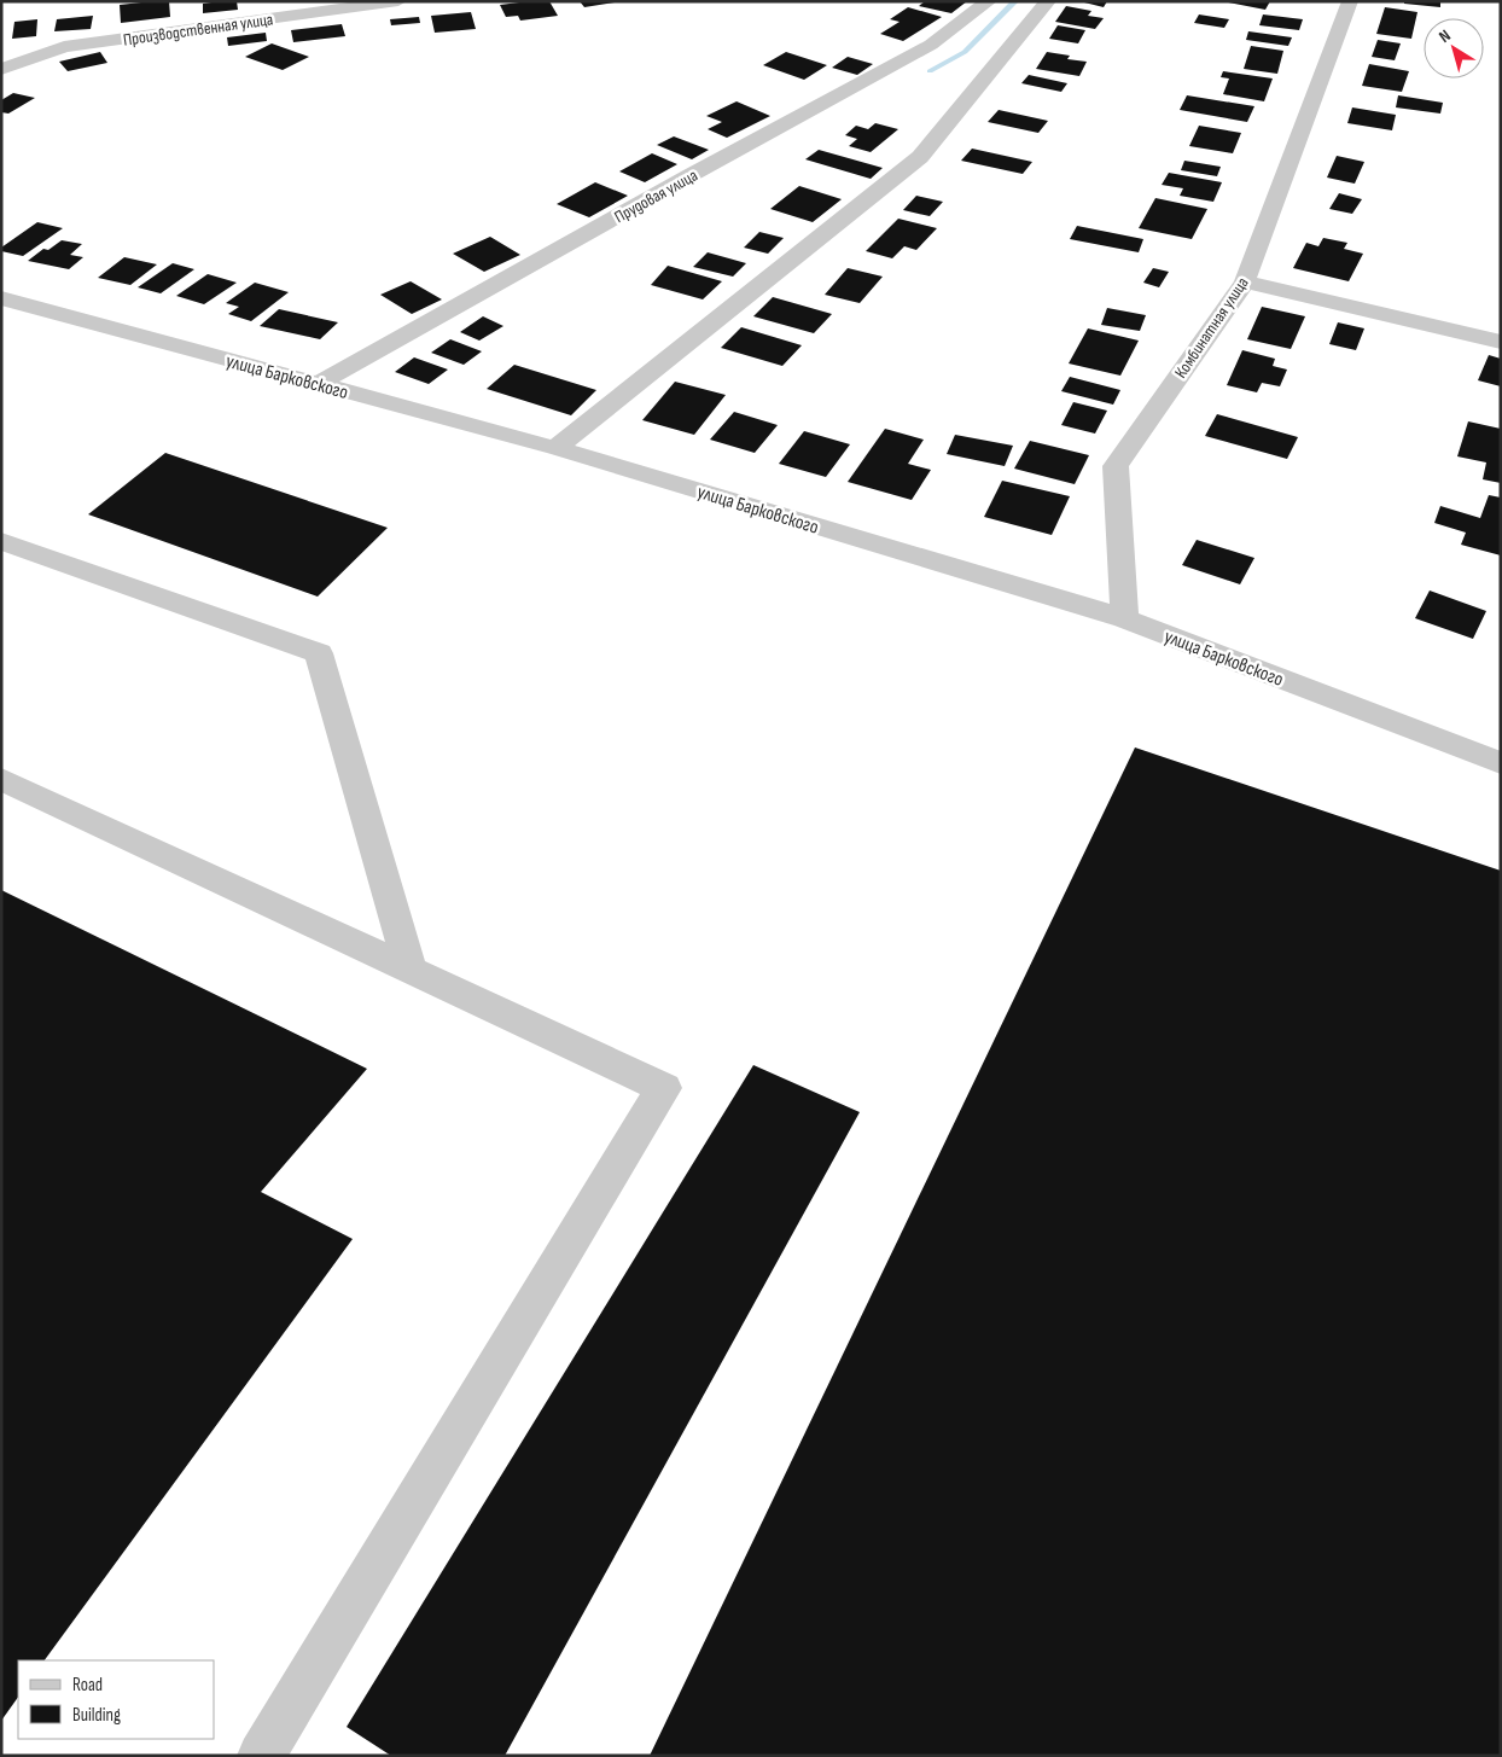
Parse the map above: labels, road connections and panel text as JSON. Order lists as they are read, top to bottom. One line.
{"streets":{"street":["Производственная улица","Прудовая улица","Комбинатная улица","улица Барковского"]},"crossings":[["Прудовая улица","улица Барковского"],["Комбинатная улица","улица Барковского"]],"legend":["Road","Building"],"north":"top left"}
